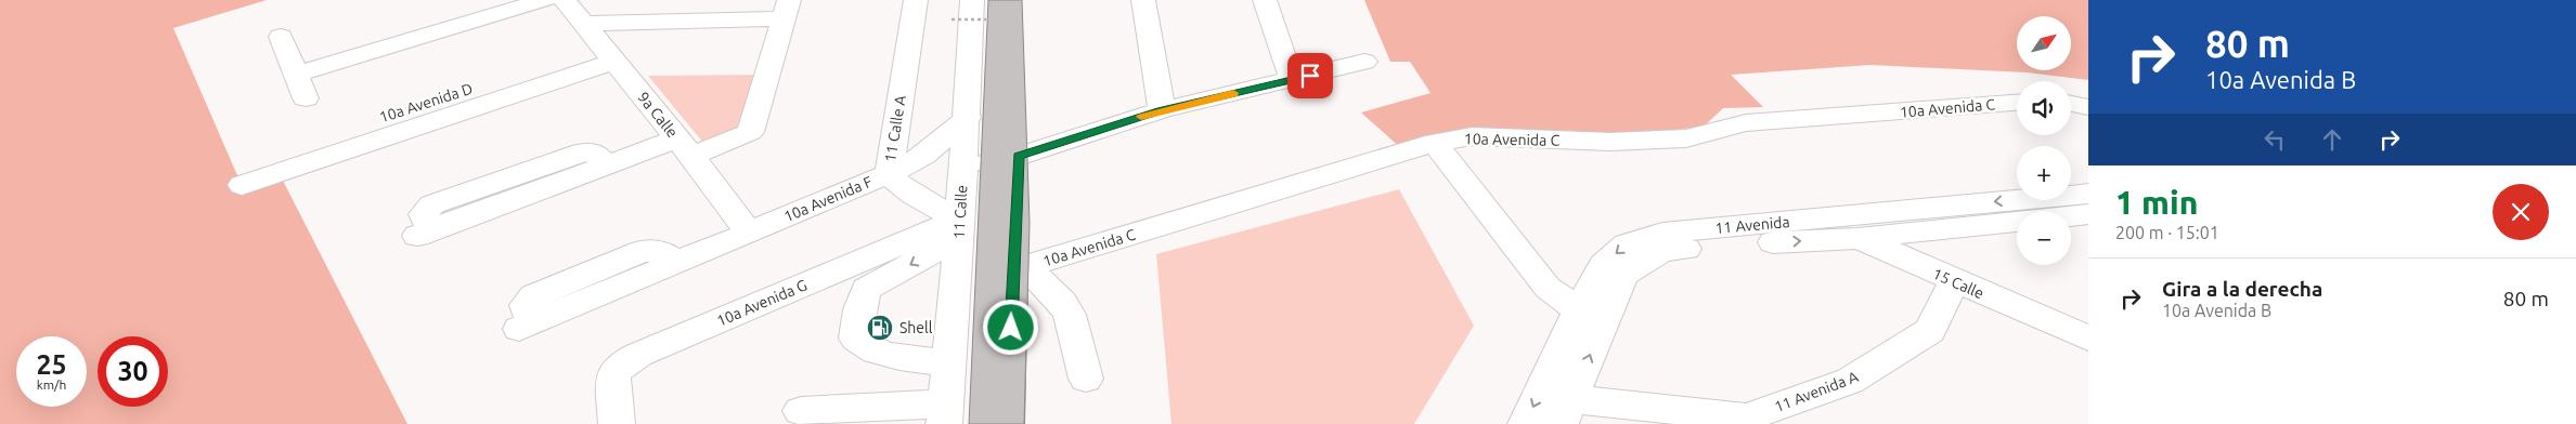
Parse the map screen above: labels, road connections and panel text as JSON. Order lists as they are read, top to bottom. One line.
{"streets":{"street":["10a Avenida D","10a Avenida C","9a Calle","11 Calle A","10a Avenida F","11 Calle","11 Avenida","15 Calle","10a Avenida G","11 Avenida A"]},"crossings":[["10a Avenida D","9a Calle"],["9a Calle","10a Avenida F"],["11 Calle A","10a Avenida F"],["11 Calle A","11 Calle"],["11 Calle A","10a Avenida G"],["10a Avenida F","11 Calle"],["11 Calle","10a Avenida G"],["11 Avenida","15 Calle"],["11 Avenida","11 Avenida A"],["15 Calle","11 Avenida A"]],"places":{"fuel station":["Shell"]},"north":"top right","page":{"turn":["80 m","10a Avenida B"],"map_buttons":["+","−"],"heading":["1 min","200 m · 15:01"],"list":[{"name":"Gira a la derecha","note":"10a Avenida B","value":"80 m"}],"speed":"25 km/h","limit":"30"}}
